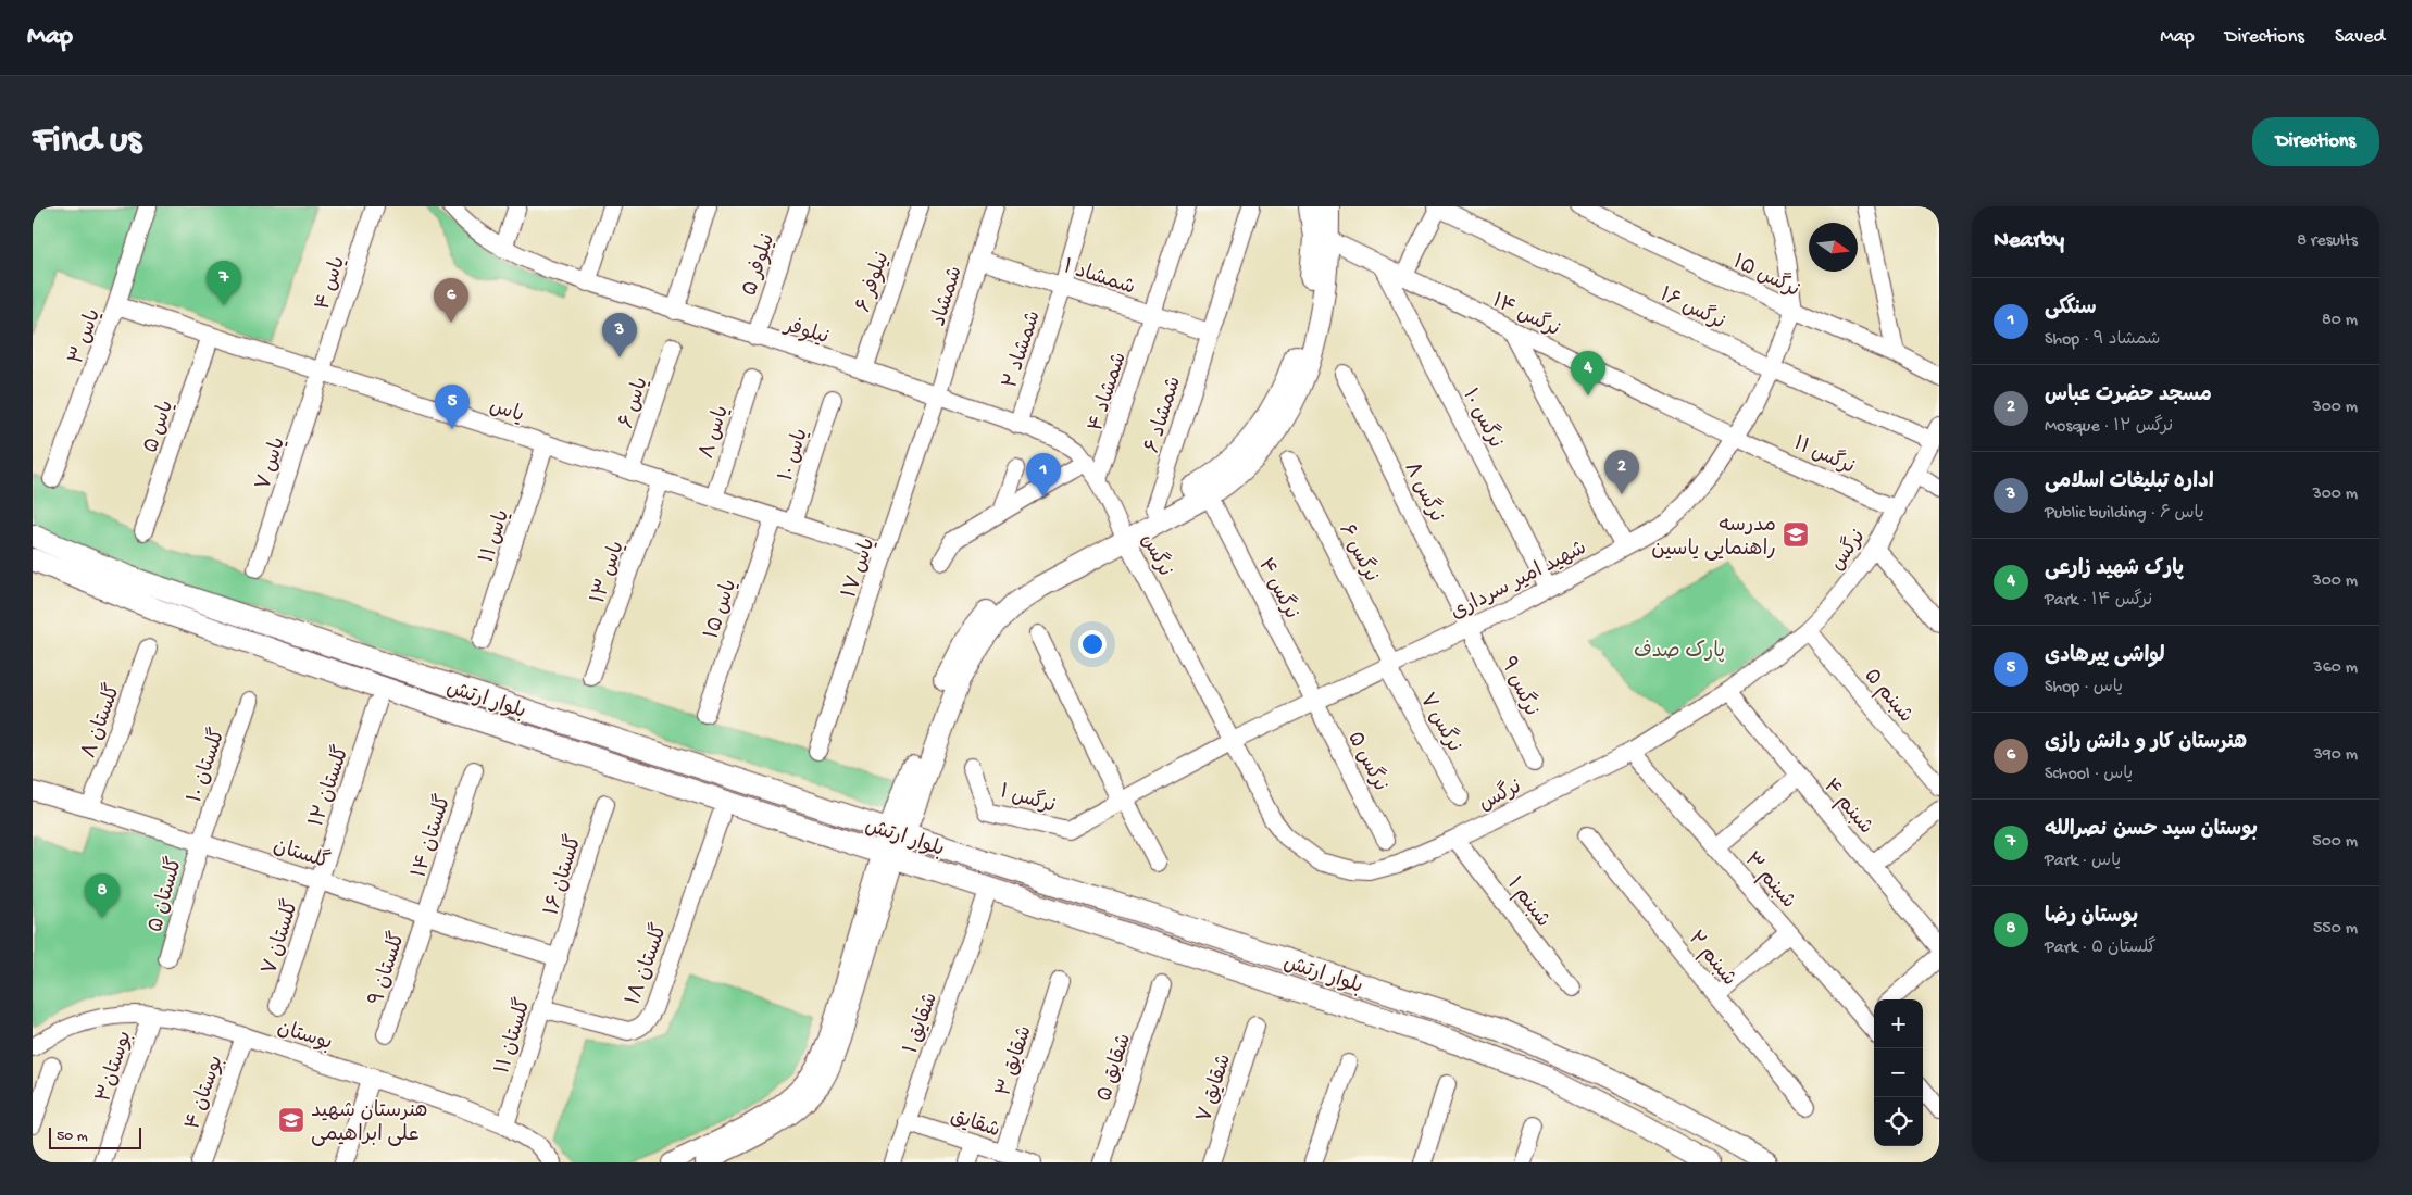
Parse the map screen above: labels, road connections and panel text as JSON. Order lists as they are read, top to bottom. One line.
{"streets":{"main road":["بلوار ارتش"],"street":["نیلوفر ۵","نرگس ۱۵","شمشاد ۱","نیلوفر ۶","یاس ۴","شمشاد","نرگس ۱۶","نرگس ۱۴","نیلوفر","یاس ۳","شمشاد ۲","شمشاد ۴","یاس ۶","یاس","شمشاد ۶","نرگس ۱۰","یاس ۵","یاس ۸","نرگس ۱۱","یاس ۱۰","یاس ۷","نرگس ۸","یاس ۱۱","نرگس","نرگس ۶","یاس ۱۷","یاس ۱۳","شهید امیر سرداری","نرگس ۴","یاس ۱۵","نرگس ۹","شبنم ۵","گلستان ۸","نرگس ۷","نرگس ۵","گلستان ۱۰","گلستان ۱۲","نرگس ۱","شبنم ۴","گلستان ۱۴","گلستان","گلستان ۱۶","شبنم ۳","گلستان ۵","شبنم ۱","گلستان ۷","شبنم ۲","گلستان ۱۸","گلستان ۹","شقایق ۱","بوستان","گلستان ۱۱","شقایق ۳","بوستان۳","شقایق ۵","شقایق ۷","بوستان ۴","شقایق"]},"crossings":[["نیلوفر ۵","نیلوفر"],["نرگس ۱۵","شهید امیر سرداری"],["شمشاد ۱","شمشاد"],["شمشاد ۱","شمشاد ۲"],["شمشاد ۱","شمشاد ۴"],["شمشاد ۱","شمشاد ۶"],["نیلوفر ۶","نیلوفر"],["یاس ۴","یاس"],["یاس ۴","یاس ۷"],["شمشاد","نیلوفر"],["شمشاد","یاس ۱۷"],["نرگس ۱۶","نرگس"],["نرگس ۱۶","شهید امیر سرداری"],["نرگس ۱۴","نرگس ۱۰"],["نرگس ۱۴","نرگس ۱۱"],["نرگس ۱۴","شهید امیر سرداری"],["نیلوفر","شمشاد ۲"],["نیلوفر","شمشاد ۴"],["نیلوفر","نرگس"],["نیلوفر","یاس ۱۷"],["یاس ۳","یاس"],["یاس ۶","یاس"],["یاس","یاس ۵"],["یاس","یاس ۸"],["یاس","یاس ۱۰"],["یاس","یاس ۷"],["یاس","یاس ۱۱"],["یاس","یاس ۱۷"],["یاس","یاس ۱۳"],["یاس","یاس ۱۵"],["نرگس ۱۰","شهید امیر سرداری"],["نرگس ۱۱","نرگس"],["نرگس ۱۱","شهید امیر سرداری"],["نرگس ۸","شهید امیر سرداری"],["نرگس ۸","نرگس ۹"],["نرگس","شهید امیر سرداری"],["نرگس","شبنم ۵"],["نرگس","شبنم ۴"],["نرگس","شبنم ۳"],["نرگس","شبنم ۱"],["نرگس ۶","شهید امیر سرداری"],["نرگس ۶","نرگس ۷"],["شهید امیر سرداری","نرگس ۴"],["شهید امیر سرداری","نرگس ۹"],["شهید امیر سرداری","نرگس ۷"],["شهید امیر سرداری","نرگس ۵"],["شهید امیر سرداری","نرگس ۱"],["نرگس ۴","نرگس ۵"],["بلوار ارتش","گلستان ۱۲"],["گلستان ۸","گلستان"],["گلستان ۱۰","گلستان"],["گلستان ۱۰","گلستان ۵"],["گلستان ۱۲","گلستان"],["گلستان ۱۲","گلستان ۷"],["گلستان ۱۴","گلستان"],["گلستان ۱۴","گلستان ۹"],["گلستان","گلستان ۱۶"],["گلستان","گلستان ۵"],["گلستان","گلستان ۷"],["گلستان","گلستان ۹"],["گلستان","گلستان ۱۱"],["گلستان ۱۶","گلستان ۱۱"],["گلستان ۱۸","گلستان ۱۱"],["شقایق ۱","شقایق"],["بوستان","گلستان ۱۱"],["بوستان","بوستان۳"],["بوستان","بوستان ۴"],["شقایق ۳","شقایق"]],"parks":["پارک صدف"],"places":{"school or university":["مدرسه راهنمایی یاسین","هنرستان شهید علی ابراهیمی"]},"scale_bar":"50 m","north":"right","page":{"header":"Map","nav":["Map","Directions","Saved"],"buttons":"Directions","title":"Find us","heading":["Nearby","8 results"],"pins":["7","6","3","4","5","2","1","8"],"list":[{"mark":"1","name":"سنگکی","note":"Shop · شمشاد ۹","value":"80 m"},{"mark":"2","name":"مسجد حضرت عباس","note":"Mosque · نرگس ۱۲","value":"300 m"},{"mark":"3","name":"اداره تبلیغات اسلامی","note":"Public building · یاس ۶","value":"300 m"},{"mark":"4","name":"پارک شهید زارعی","note":"Park · نرگس ۱۴","value":"300 m"},{"mark":"5","name":"لواشی پیرهادی","note":"Shop · یاس","value":"360 m"},{"mark":"6","name":"هنرستان کار و دانش رازی","note":"School · یاس","value":"390 m"},{"mark":"7","name":"بوستان سید حسن نصرالله","note":"Park · یاس","value":"500 m"},{"mark":"8","name":"بوستان رضا","note":"Park · گلستان ۵","value":"550 m"}],"map_buttons":["+","−"],"scale":"50 m"}}
